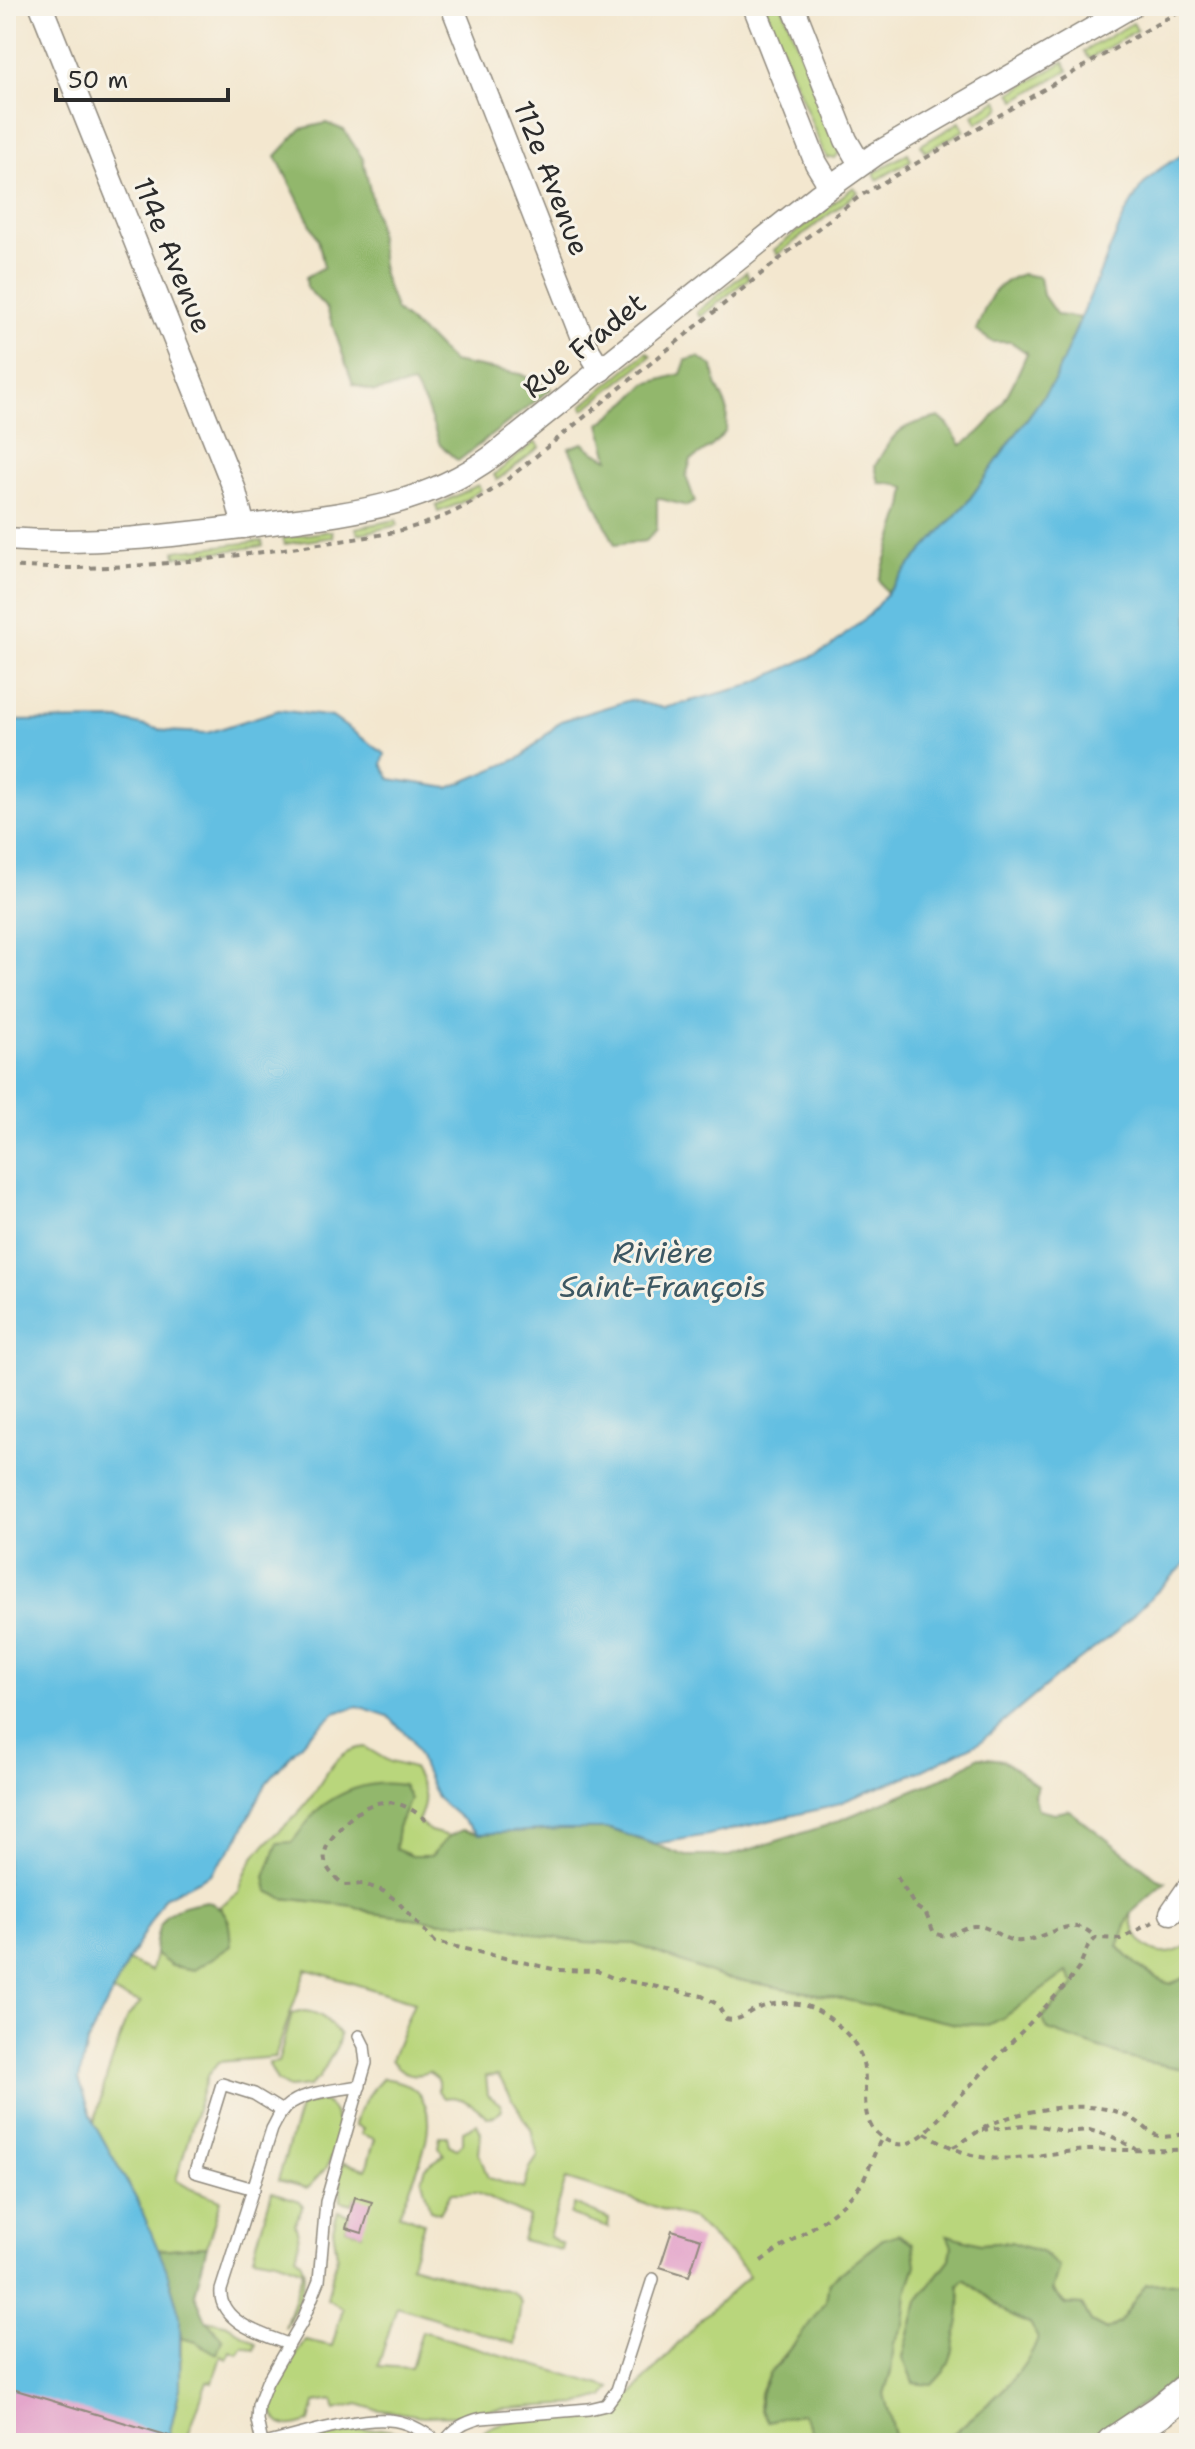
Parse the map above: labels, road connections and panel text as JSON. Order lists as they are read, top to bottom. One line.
{"streets":{"street":["112e Avenue","114e Avenue","Rue Fradet"]},"crossings":[["112e Avenue","Rue Fradet"],["114e Avenue","Rue Fradet"]],"water":["Rivière Saint-François"],"scale_bar":"50 m"}
